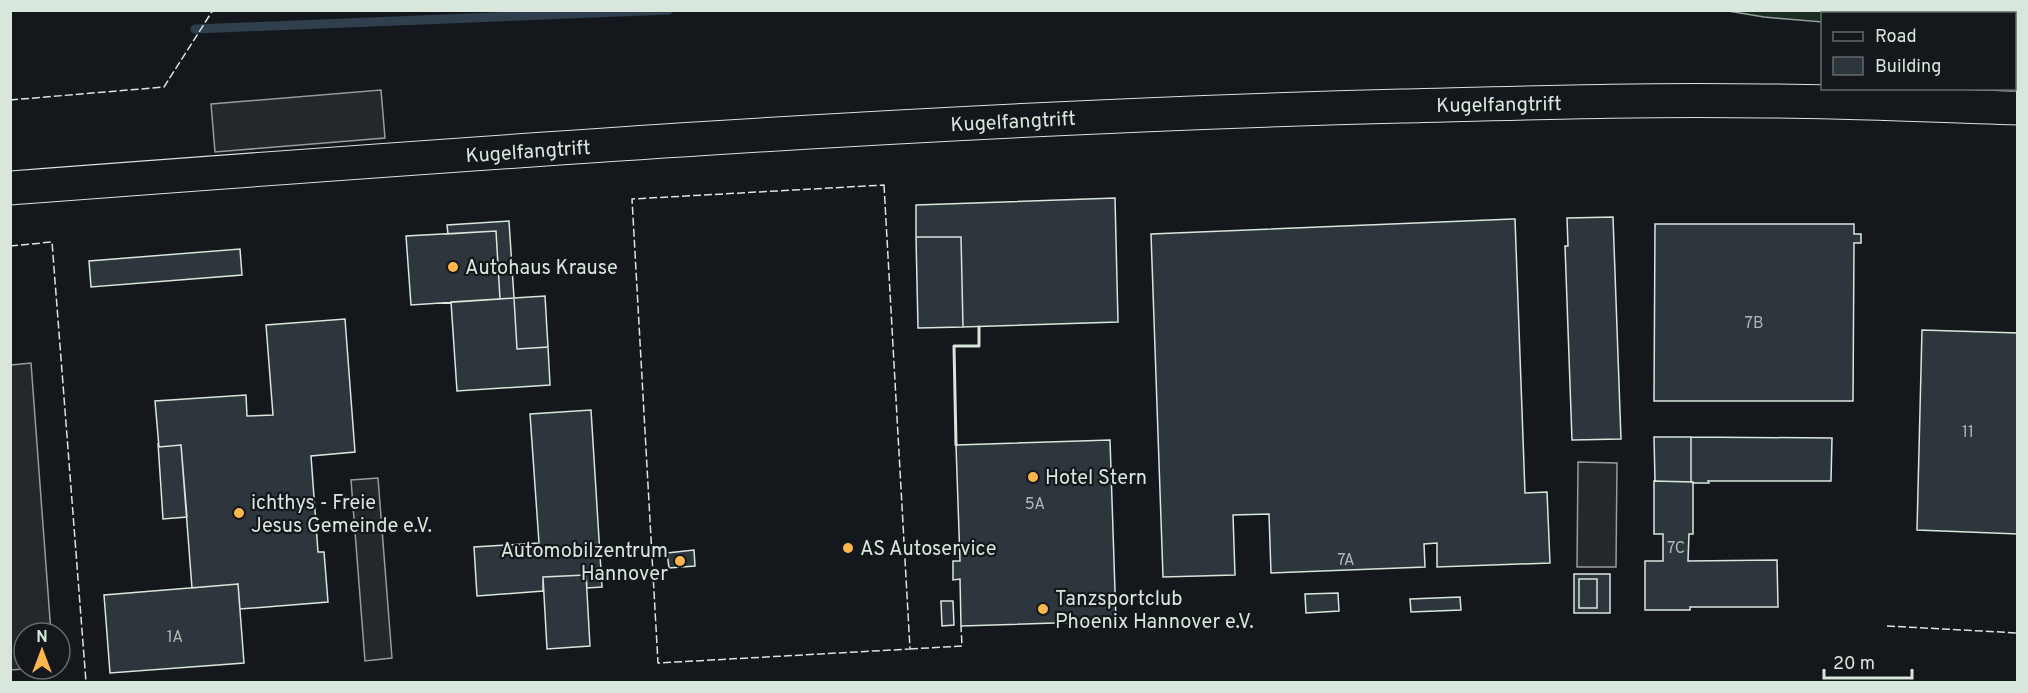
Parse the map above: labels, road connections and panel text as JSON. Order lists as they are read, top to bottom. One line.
{"streets":{"street":["Kugelfangtrift"]},"places":["Autohaus Krause","Hotel Stern","ichthys - Freie Jesus Gemeinde e.V.","AS Autoservice","Automobilzentrum Hannover","Tanzsportclub Phoenix Hannover e.V."],"house_numbers":["7B","11","5A","7C","7A","1A"],"legend":["Road","Building"],"scale_bar":"20 m","north":"top"}
